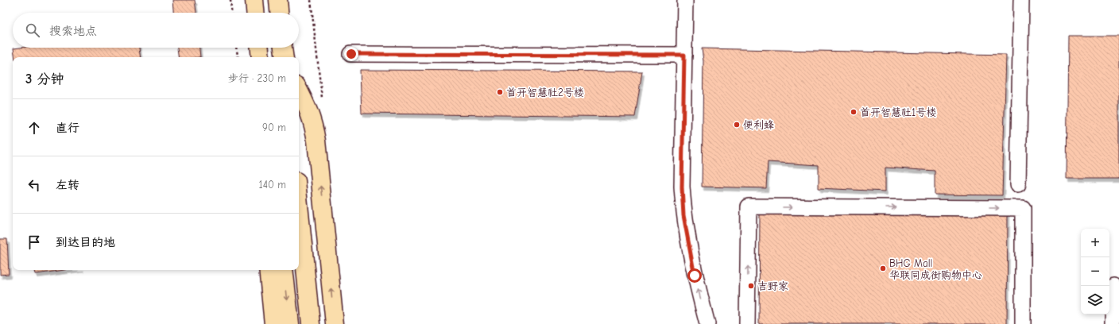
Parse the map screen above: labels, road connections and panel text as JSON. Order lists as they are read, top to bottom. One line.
{"places":["首开智慧社2号楼","首开智慧社1号楼","便利蜂","BHG Mall 华联同成街购物中心","吉野家"],"page":{"search":"搜索地点","heading":["3 分钟","步行 · 230 m"],"list":[["直行","90 m"],["左转","140 m"],"到达目的地"],"map_buttons":["+","−"]}}
